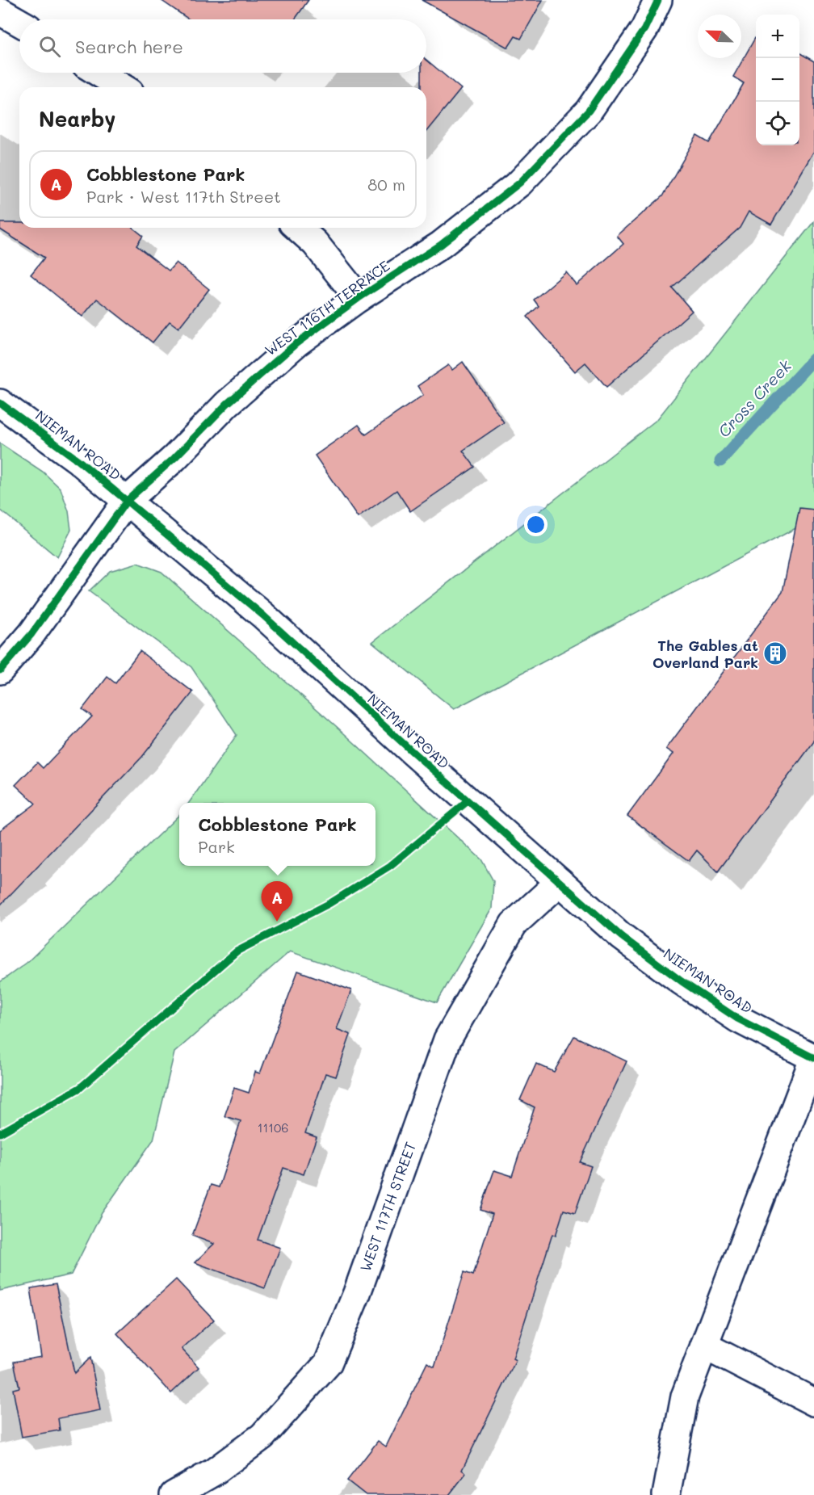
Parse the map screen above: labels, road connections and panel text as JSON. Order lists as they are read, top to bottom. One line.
{"streets":{"street":["WEST 116TH TERRACE","NIEMAN ROAD","WEST 117TH STREET"]},"crossings":[["WEST 116TH TERRACE","NIEMAN ROAD"],["NIEMAN ROAD","WEST 117TH STREET"]],"water":["Cross Creek"],"places":{"building":["The Gables at Overland Park"]},"house_numbers":["11106"],"north":"top left","page":{"map_buttons":["+","−"],"search":"Search here","heading":"Nearby","list":[{"mark":"A","name":"Cobblestone Park","note":"Park · West 117th Street","value":"80 m"}],"popup":["Cobblestone Park","Park"],"pins":"A"}}
